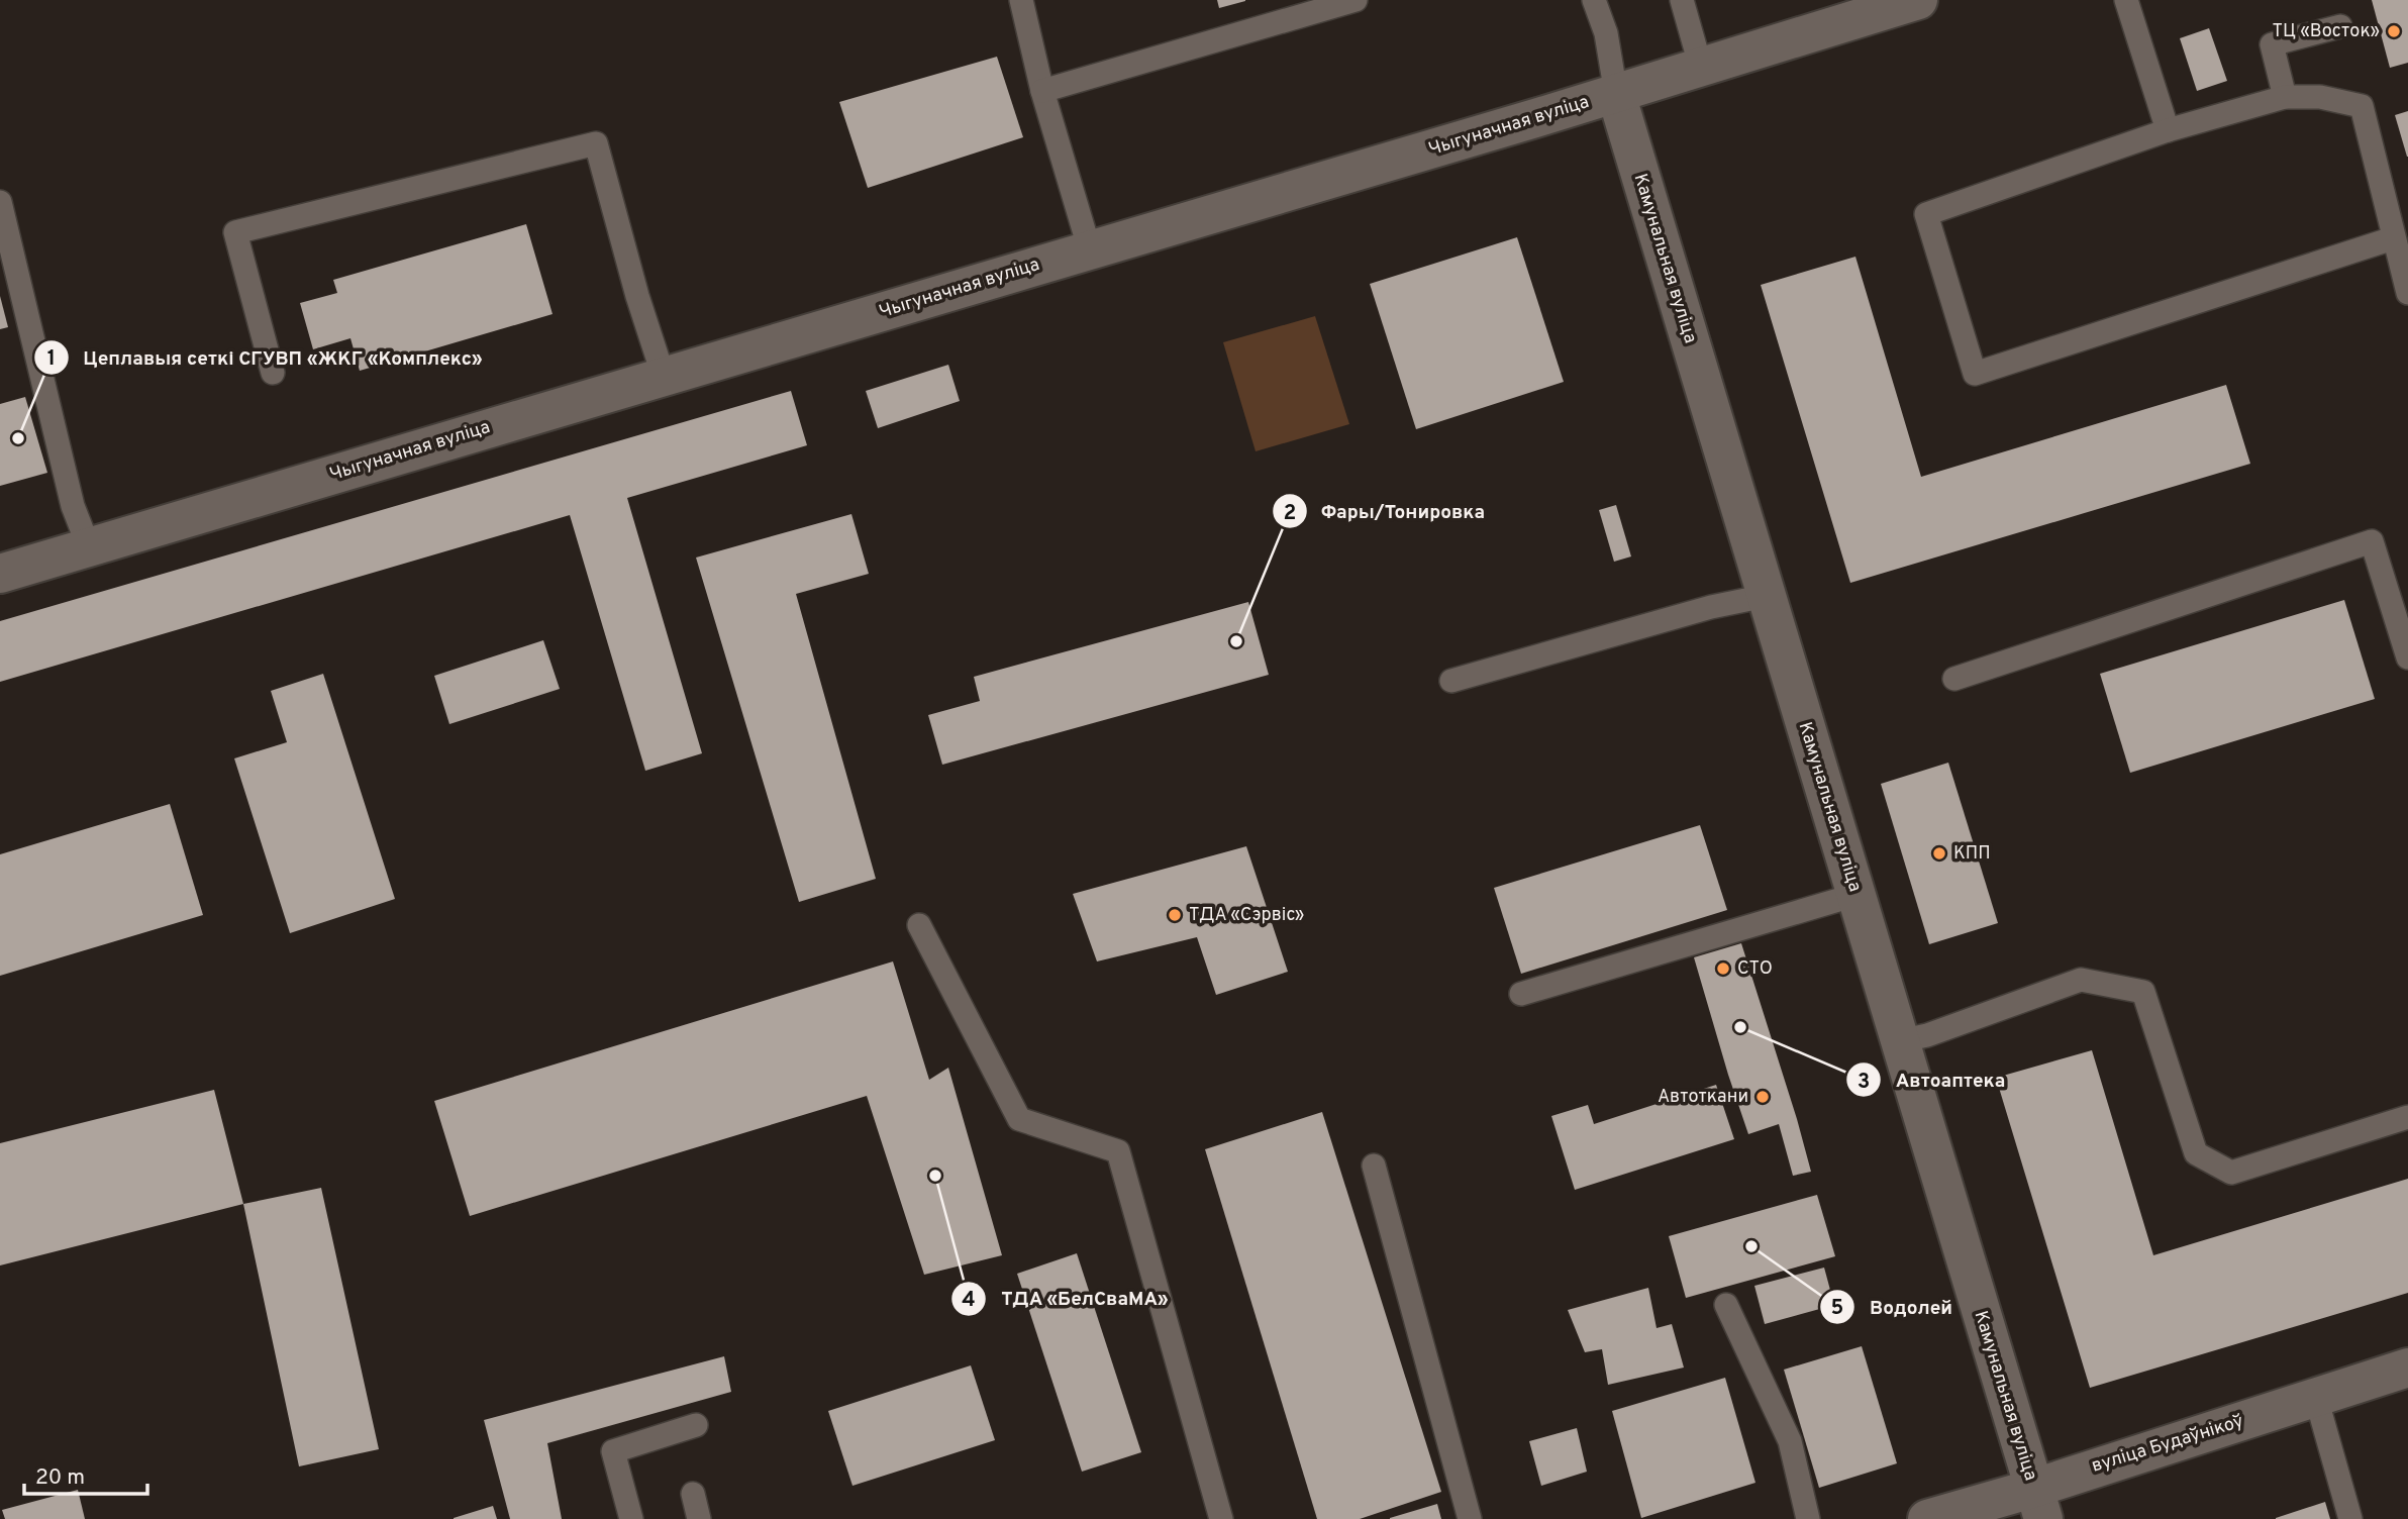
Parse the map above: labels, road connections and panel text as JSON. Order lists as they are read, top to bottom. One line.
{"streets":{"street":["Чыгуначная вуліца","Камунальная вуліца","вуліца Будаўнікоў"]},"crossings":[["Чыгуначная вуліца","Камунальная вуліца"],["Камунальная вуліца","вуліца Будаўнікоў"]],"places":["ТЦ «Восток»","Цеплавыя сеткі СГУВП «ЖКГ «Комплекс»","Фары/Тонировка","КПП","ТДА «Сэрвіс»","СТО","Автоаптека","Автоткани","ТДА «БелСваМА»","Водолей"],"scale_bar":"20 m"}
